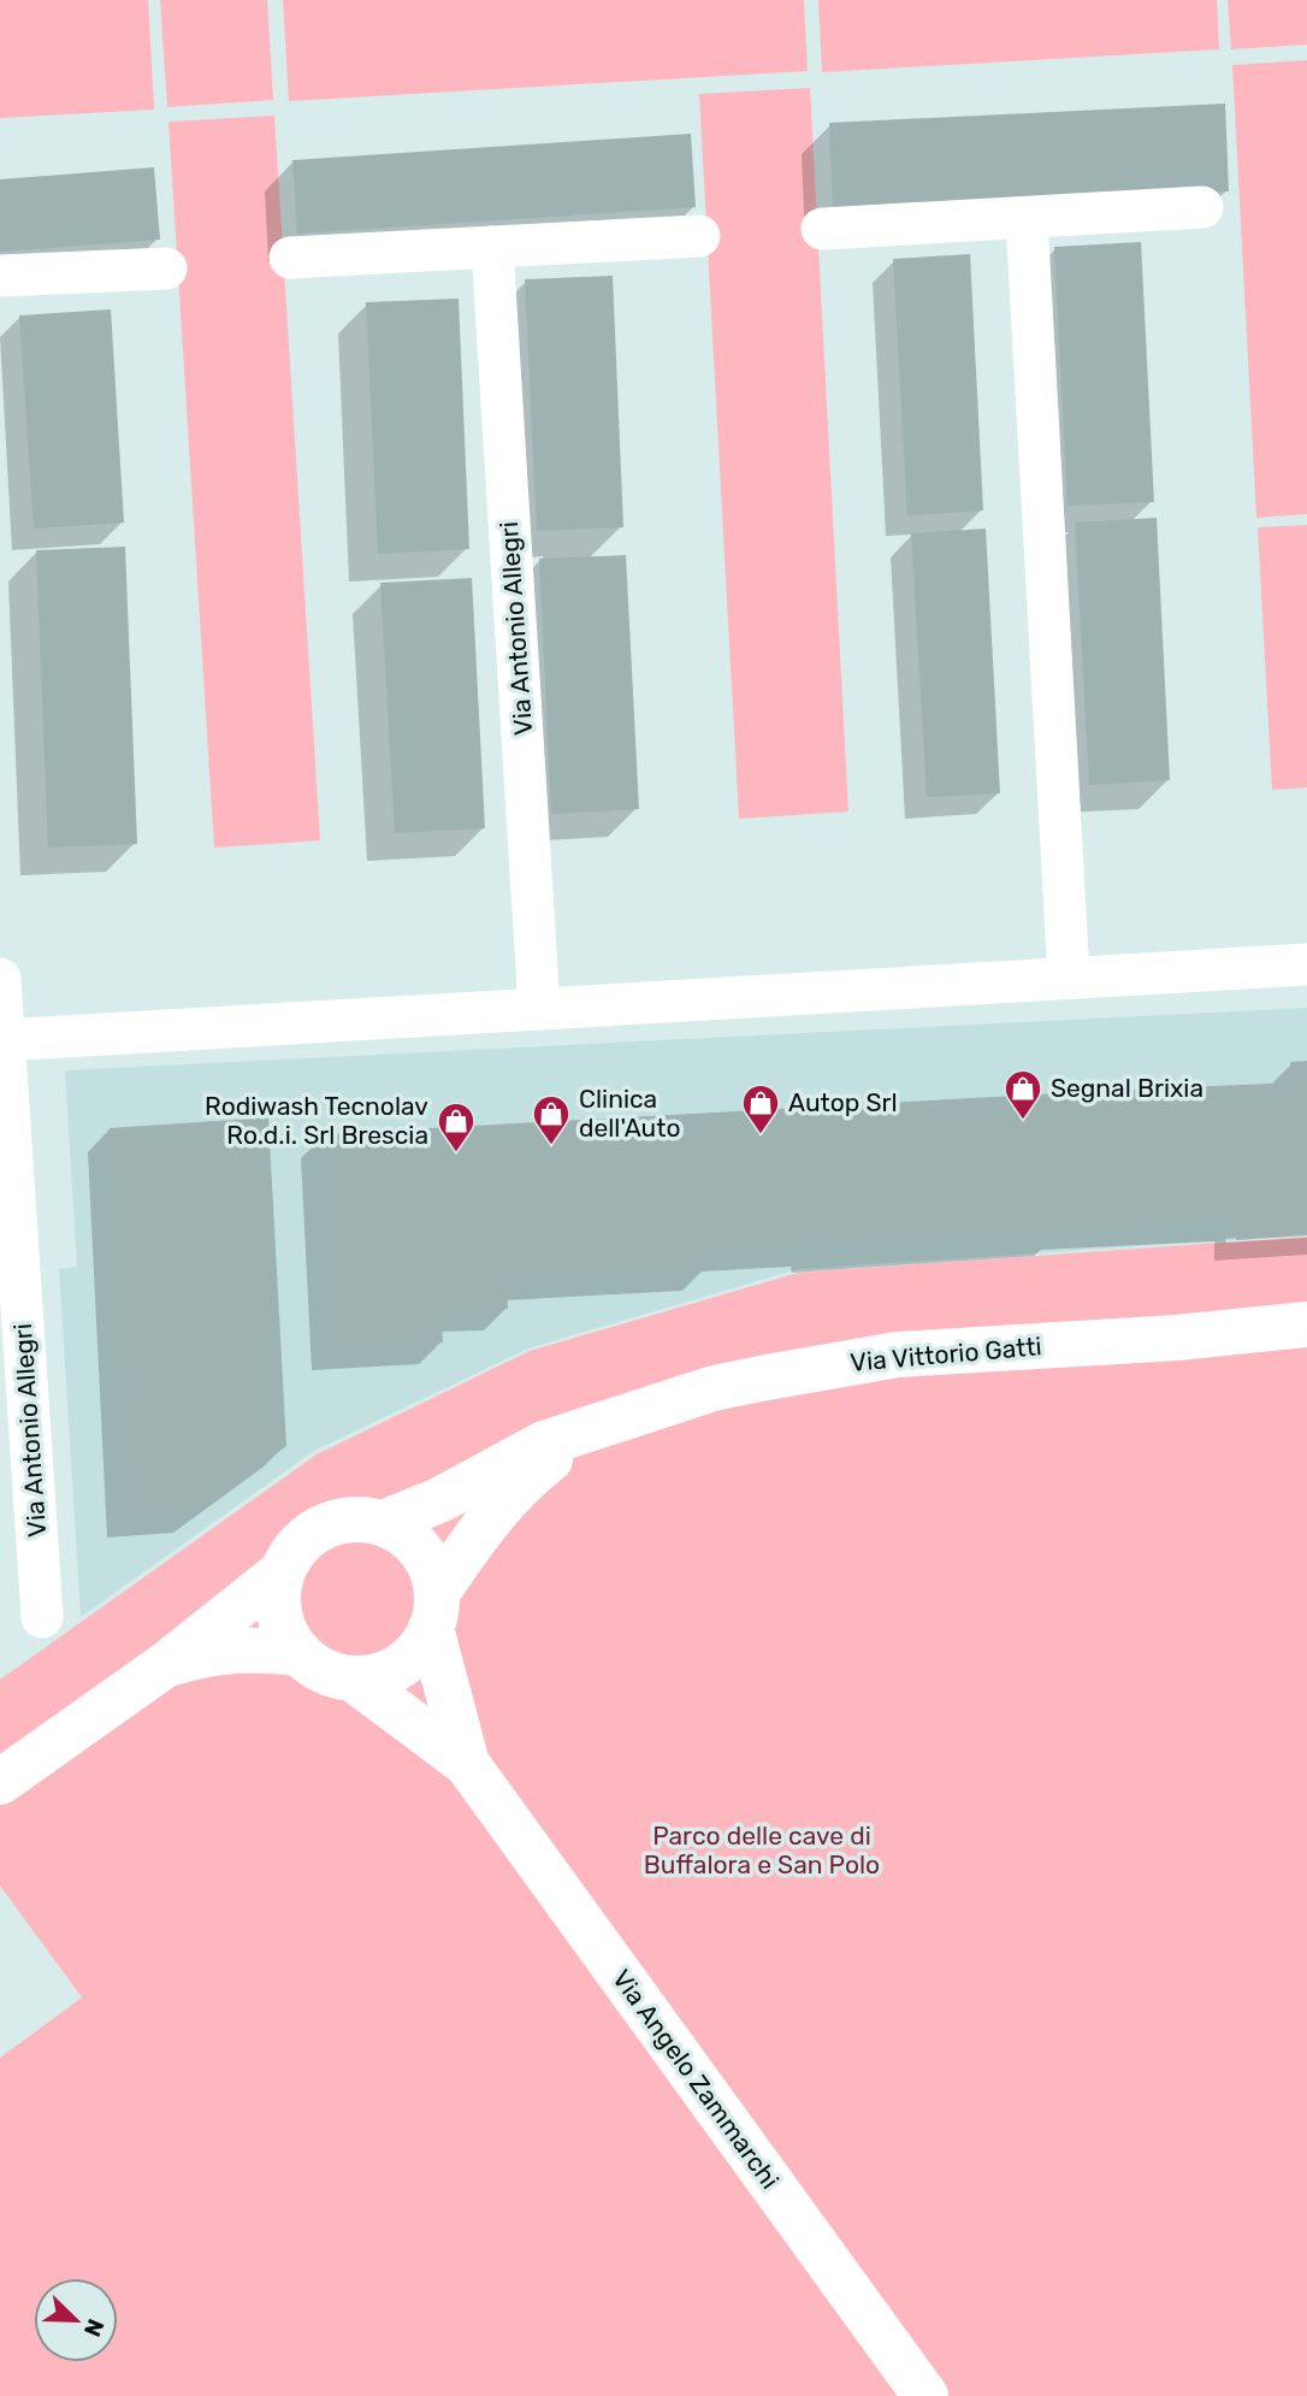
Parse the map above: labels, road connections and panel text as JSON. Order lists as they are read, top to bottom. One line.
{"streets":{"street":["Via Antonio Allegri","Via Vittorio Gatti","Via Angelo Zammarchi"]},"crossings":[["Via Vittorio Gatti","Via Angelo Zammarchi"]],"parks":["Parco delle cave di Buffalora e San Polo"],"places":{"shop":["Segnal Brixia","Autop Srl","Clinica dell'Auto","Rodiwash Tecnolav Ro.d.i. Srl Brescia"]},"north":"bottom right"}
